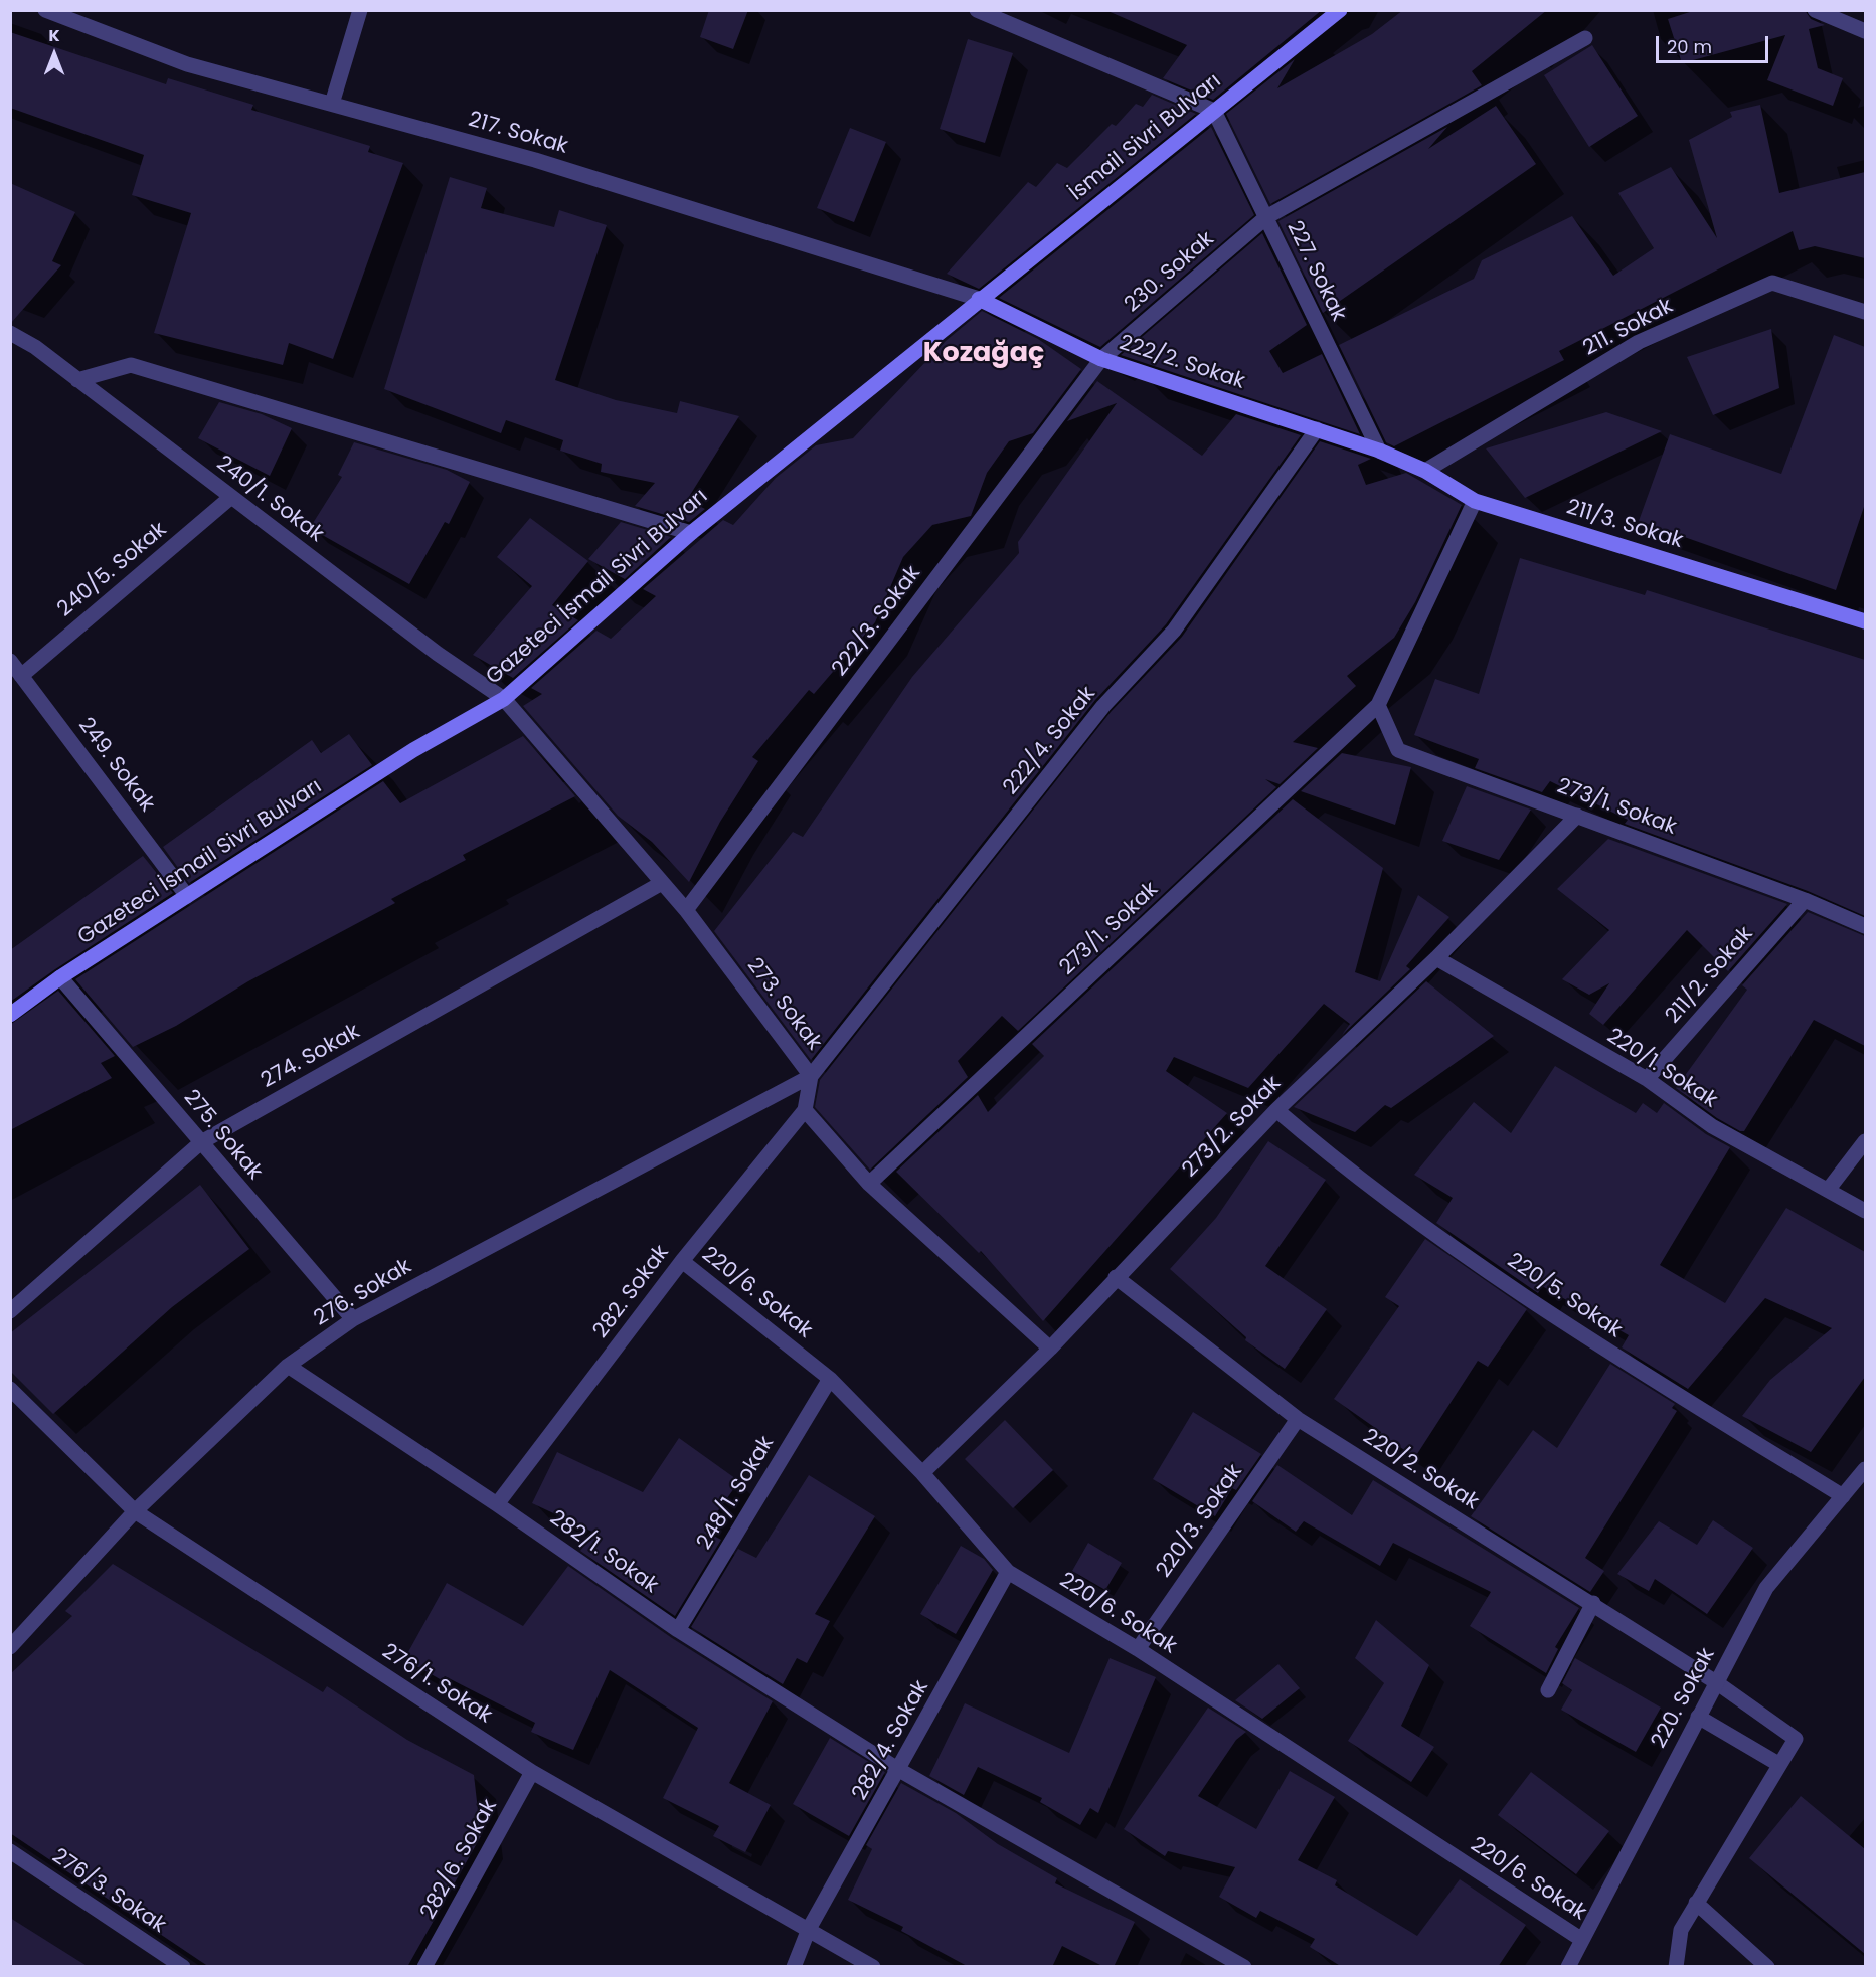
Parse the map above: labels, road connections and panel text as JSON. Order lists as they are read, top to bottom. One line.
{"streets":{"main road":["İsmail Sivri Bulvarı","222/2. Sokak","211/3. Sokak","Gazeteci İsmail Sivri Bulvarı"],"street":["217. Sokak","227. Sokak","230. Sokak","211. Sokak","240/1. Sokak","240/5. Sokak","222/3. Sokak","222/4. Sokak","249. Sokak","273/1. Sokak","211/2. Sokak","273. Sokak","274. Sokak","220/1. Sokak","273/2. Sokak","275. Sokak","282. Sokak","276. Sokak","220/6. Sokak","220/5. Sokak","220/2. Sokak","248/1. Sokak","220/3. Sokak","282/1. Sokak","276/1. Sokak","220. Sokak","282/4. Sokak","282/6. Sokak","276/3. Sokak"]},"crossings":[["217. Sokak","İsmail Sivri Bulvarı"],["217. Sokak","222/2. Sokak"],["217. Sokak","Gazeteci İsmail Sivri Bulvarı"],["İsmail Sivri Bulvarı","227. Sokak"],["İsmail Sivri Bulvarı","222/2. Sokak"],["İsmail Sivri Bulvarı","Gazeteci İsmail Sivri Bulvarı"],["227. Sokak","230. Sokak"],["227. Sokak","222/2. Sokak"],["227. Sokak","211/3. Sokak"],["230. Sokak","222/2. Sokak"],["230. Sokak","222/3. Sokak"],["211. Sokak","211/3. Sokak"],["222/2. Sokak","211/3. Sokak"],["222/2. Sokak","Gazeteci İsmail Sivri Bulvarı"],["222/2. Sokak","222/3. Sokak"],["222/2. Sokak","222/4. Sokak"],["240/1. Sokak","240/5. Sokak"],["240/1. Sokak","Gazeteci İsmail Sivri Bulvarı"],["240/1. Sokak","273. Sokak"],["211/3. Sokak","273/1. Sokak"],["240/5. Sokak","249. Sokak"],["Gazeteci İsmail Sivri Bulvarı","249. Sokak"],["Gazeteci İsmail Sivri Bulvarı","273. Sokak"],["Gazeteci İsmail Sivri Bulvarı","275. Sokak"],["222/3. Sokak","273. Sokak"],["222/4. Sokak","273. Sokak"],["222/4. Sokak","276. Sokak"],["273/1. Sokak","211/2. Sokak"],["273/1. Sokak","273/2. Sokak"],["211/2. Sokak","220/1. Sokak"],["273. Sokak","274. Sokak"],["273. Sokak","282. Sokak"],["273. Sokak","276. Sokak"],["274. Sokak","275. Sokak"],["220/1. Sokak","273/2. Sokak"],["273/2. Sokak","220/6. Sokak"],["273/2. Sokak","220/5. Sokak"],["273/2. Sokak","220/2. Sokak"],["275. Sokak","276. Sokak"],["282. Sokak","220/6. Sokak"],["282. Sokak","282/1. Sokak"],["276. Sokak","282/1. Sokak"],["276. Sokak","276/1. Sokak"],["220/6. Sokak","248/1. Sokak"],["220/6. Sokak","220/3. Sokak"],["220/6. Sokak","220. Sokak"],["220/6. Sokak","282/4. Sokak"],["220/5. Sokak","220. Sokak"],["220/2. Sokak","220/3. Sokak"],["220/2. Sokak","220. Sokak"],["248/1. Sokak","282/1. Sokak"],["282/1. Sokak","282/4. Sokak"],["276/1. Sokak","282/4. Sokak"],["276/1. Sokak","282/6. Sokak"]],"districts":["Kozağaç"],"scale_bar":"20 m","north":"top"}
